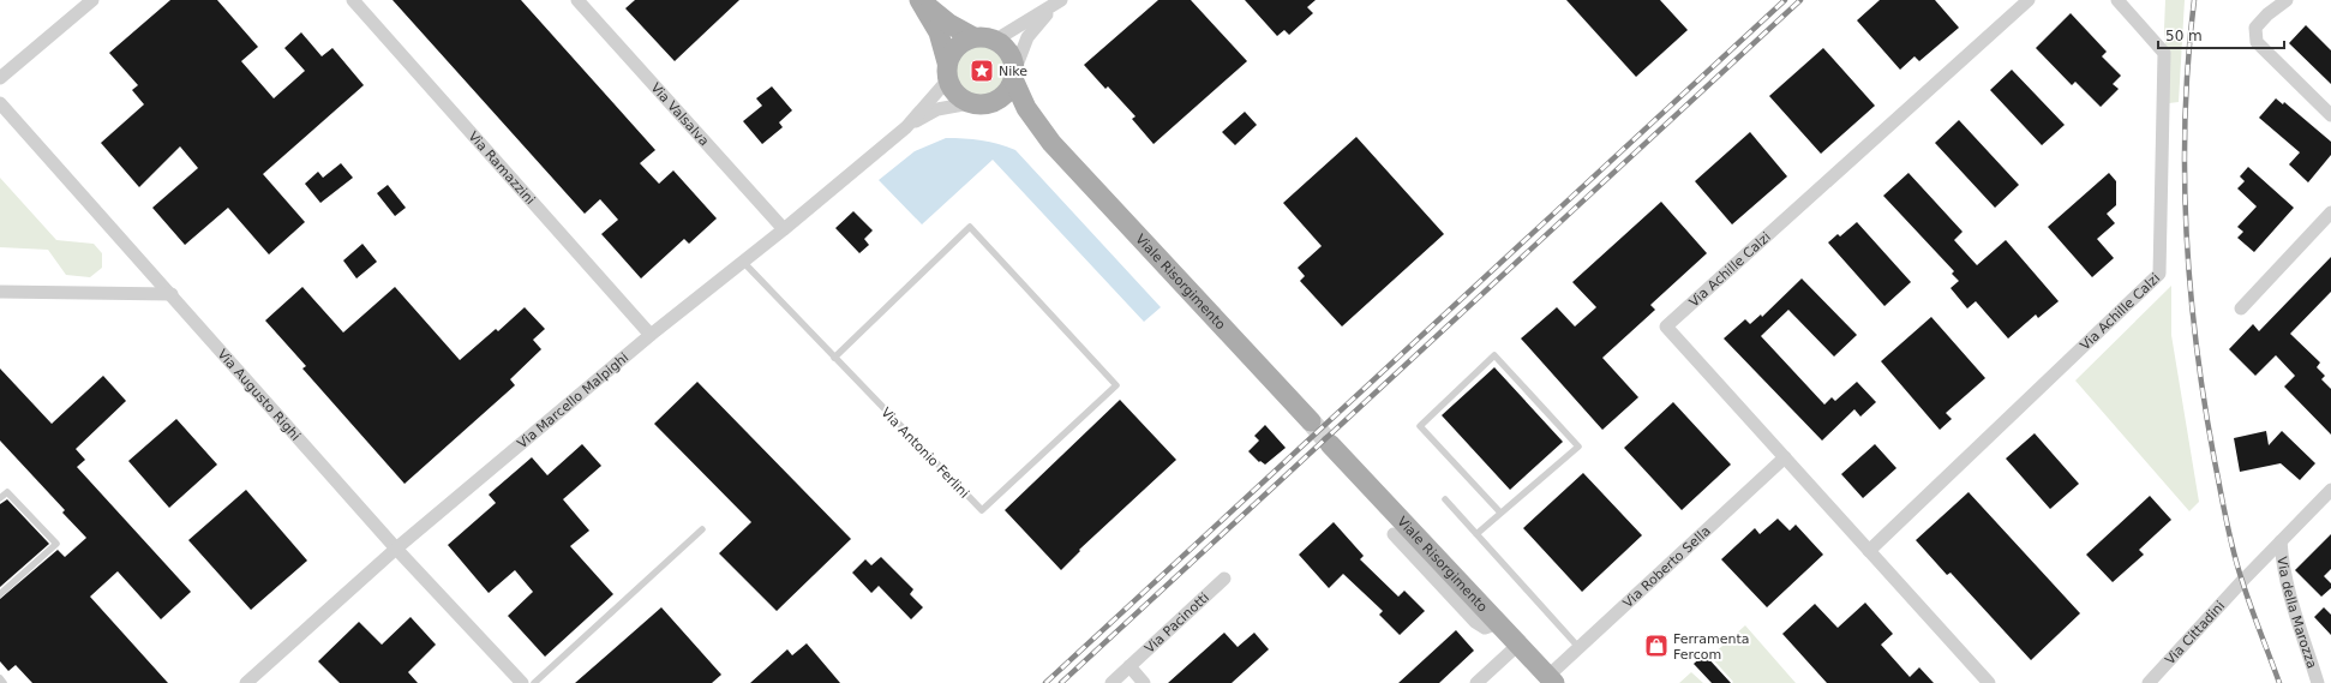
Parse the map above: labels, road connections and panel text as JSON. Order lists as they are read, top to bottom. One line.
{"streets":{"main road":["Viale Risorgimento"],"street":["Via Valsalva","Via Ramazzini","Via Achille Calzi","Via Augusto Righi","Via Marcello Malpighi","Via Roberto Sella","Via della Marozza","Via Pacinotti","Via Cittadini"],"lane":["Via Antonio Ferlini"]},"crossings":[["Via Valsalva","Via Marcello Malpighi"],["Via Ramazzini","Via Marcello Malpighi"],["Via Achille Calzi","Via Roberto Sella"],["Viale Risorgimento","Via Marcello Malpighi"],["Viale Risorgimento","Via Roberto Sella"],["Via Augusto Righi","Via Marcello Malpighi"],["Via Marcello Malpighi","Via Antonio Ferlini"],["Via della Marozza","Via Cittadini"]],"places":{"place":["Nike"],"shop":["Ferramenta Fercom"]},"scale_bar":"50 m"}
